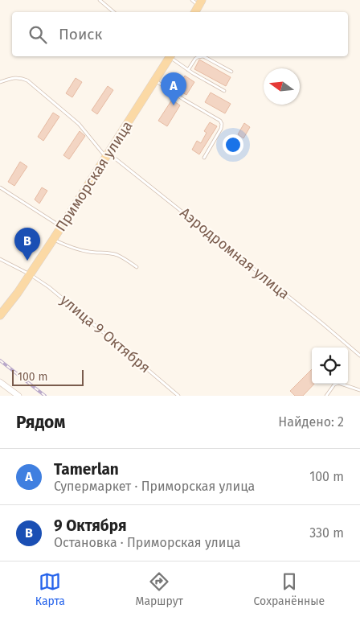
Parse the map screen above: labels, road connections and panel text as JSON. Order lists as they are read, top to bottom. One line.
{"streets":{"main road":["Приморская улица"],"lane":["Аэродромная улица","улица 9 Октября"]},"crossings":[["Приморская улица","Аэродромная улица"],["Приморская улица","улица 9 Октября"]],"scale_bar":"100 m","north":"left","page":{"search":"Поиск","pins":["A","B"],"scale":"100 m","heading":["Рядом","Найдено: 2"],"list":[{"mark":"A","name":"Tamerlan","note":"Супермаркет · Приморская улица","value":"100 m"},{"mark":"B","name":"9 Октября","note":"Остановка · Приморская улица","value":"330 m"}],"nav":["Карта","Маршрут","Сохранённые"]}}
